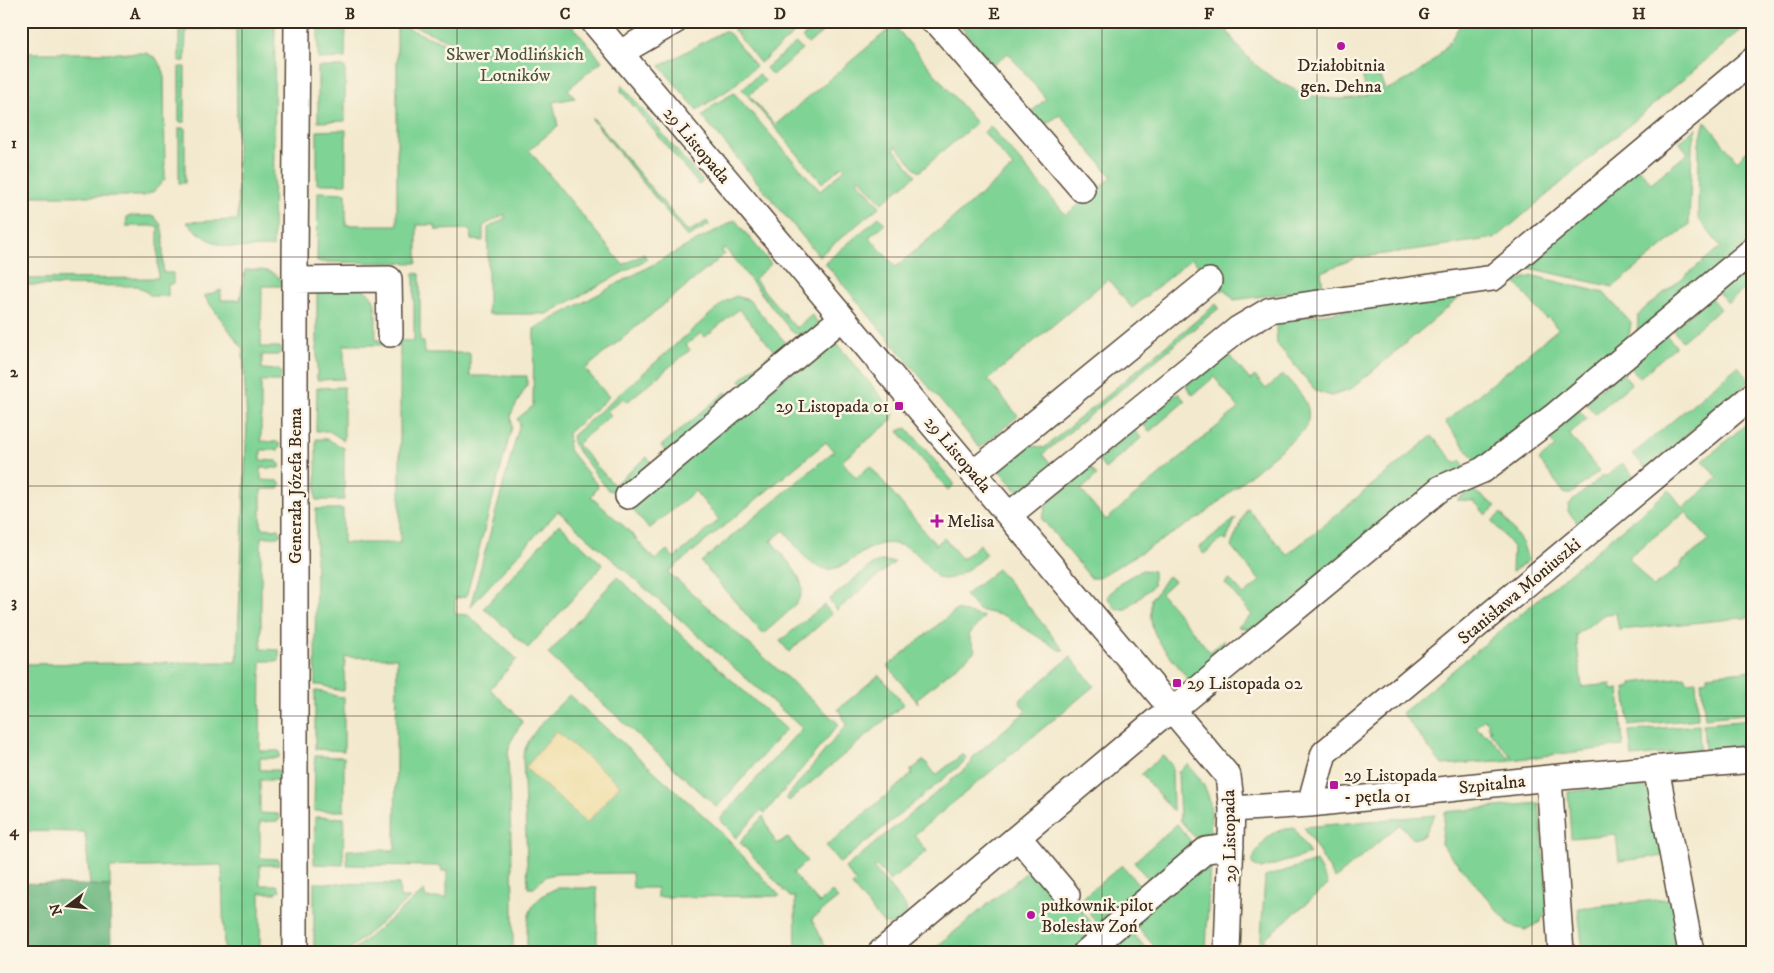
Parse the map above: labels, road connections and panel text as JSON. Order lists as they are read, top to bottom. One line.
{"streets":{"street":["29 Listopada","Generała Józefa Bema","Stanisława Moniuszki","Szpitalna"]},"crossings":[["29 Listopada","Szpitalna"],["Stanisława Moniuszki","Szpitalna"]],"parks":["Skwer Modlińskich Lotników"],"places":{"other":["Działobitnia gen. Dehna","pułkownik pilot Bolesław Zoń"],"transit":["29 Listopada 01","29 Listopada 02","29 Listopada - pętla 01"],"health":["Melisa"]},"north":"left","grid":{"columns":["A","B","C","D","E","F","G","H"],"rows":["1","2","3","4"]}}
